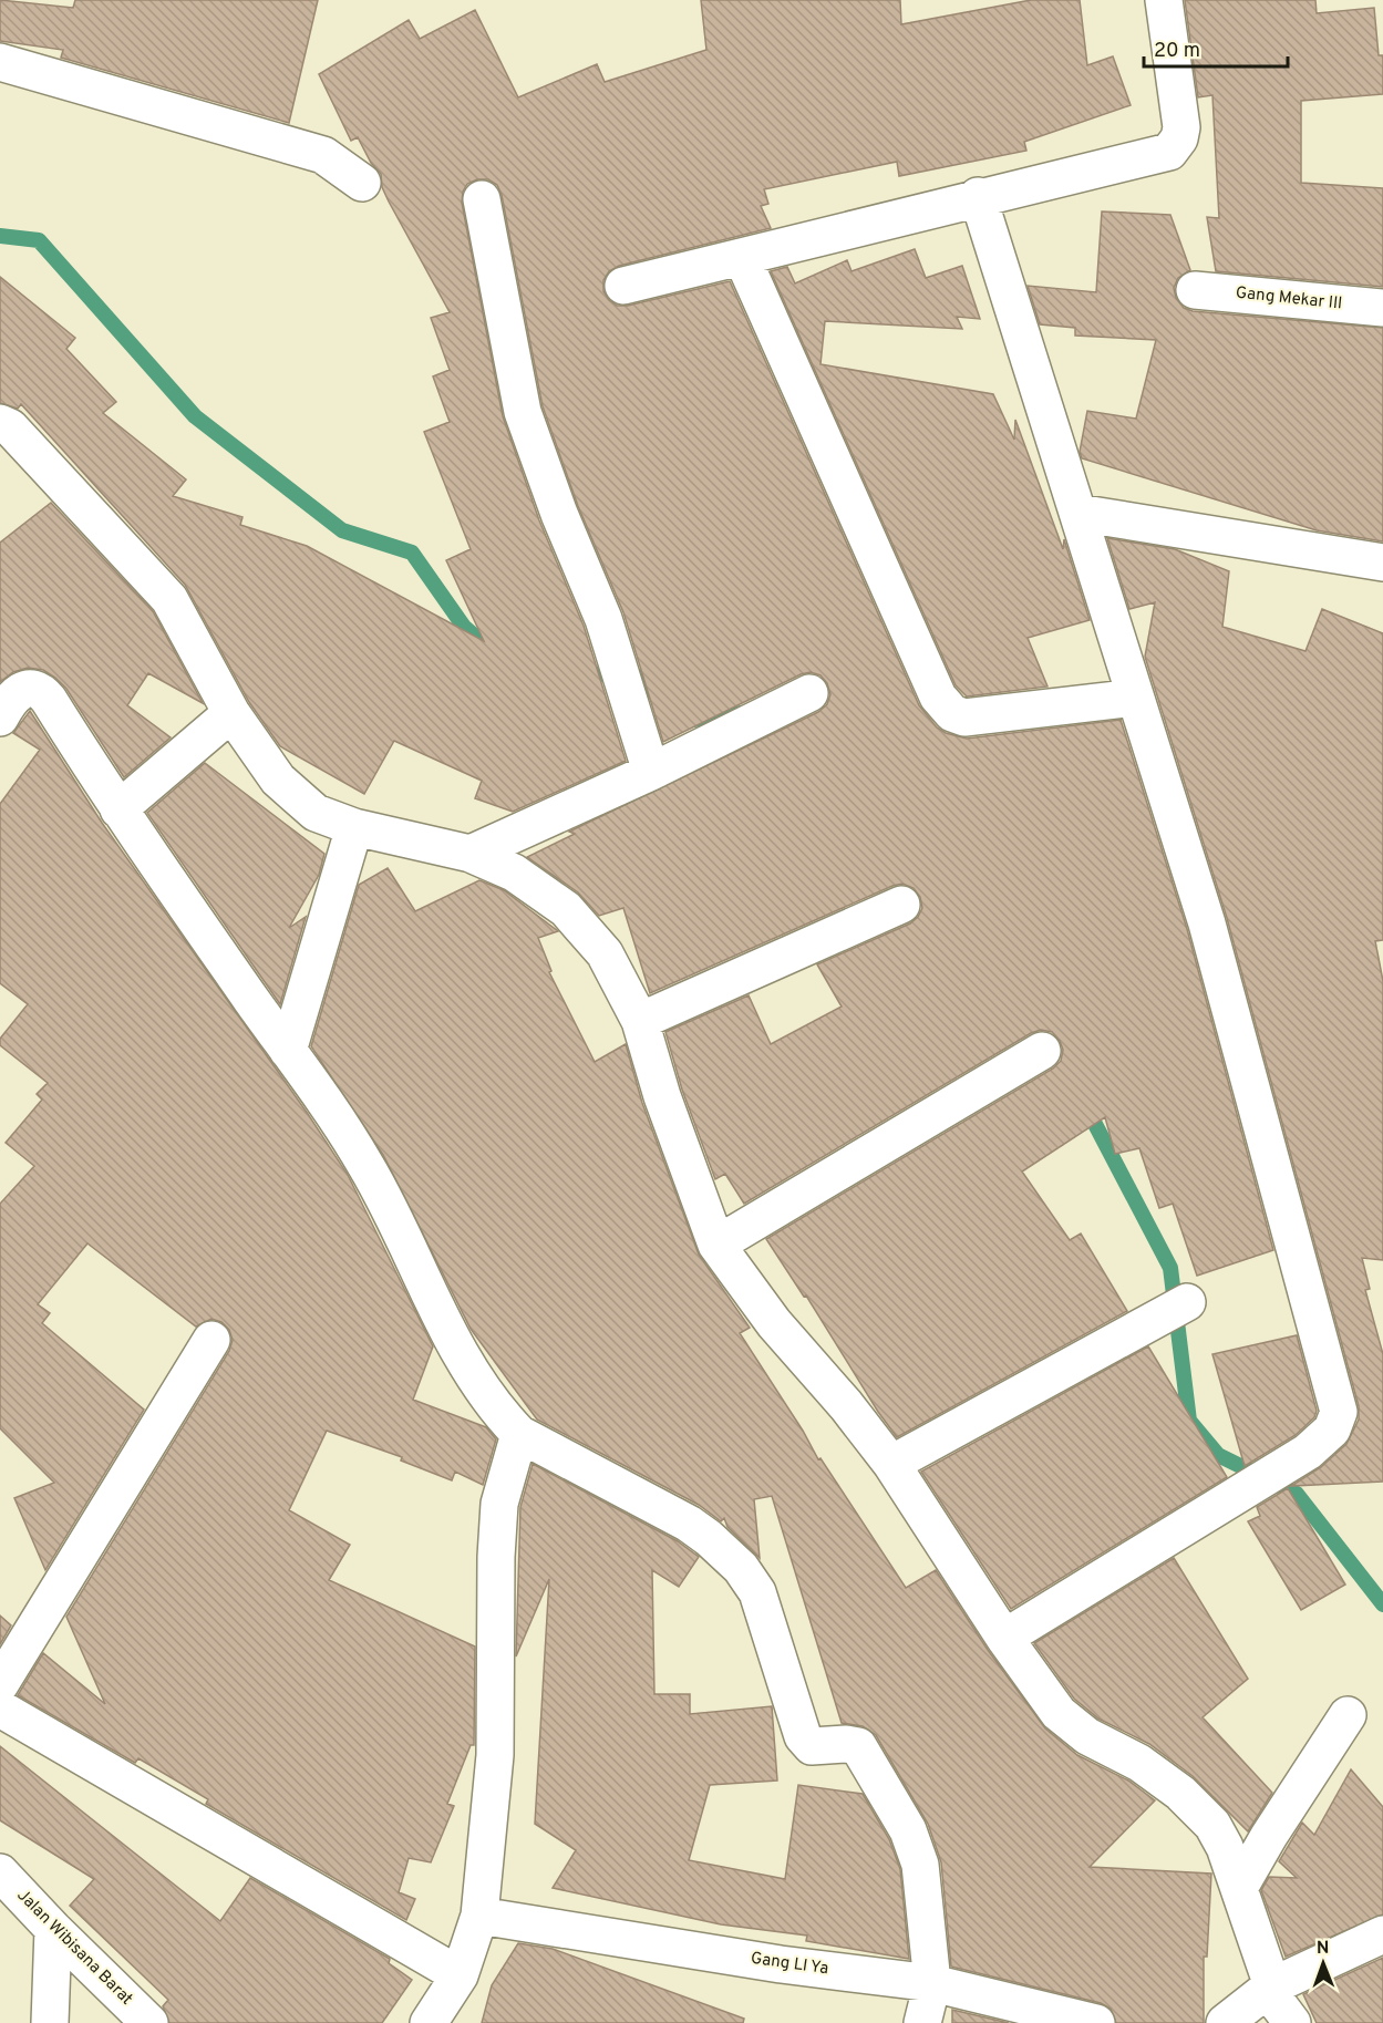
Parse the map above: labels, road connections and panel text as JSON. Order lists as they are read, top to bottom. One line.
{"streets":{"street":["Gang Mekar III","Jalan Wibisana Barat","Gang Ll Ya"]},"scale_bar":"20 m","north":"top"}
